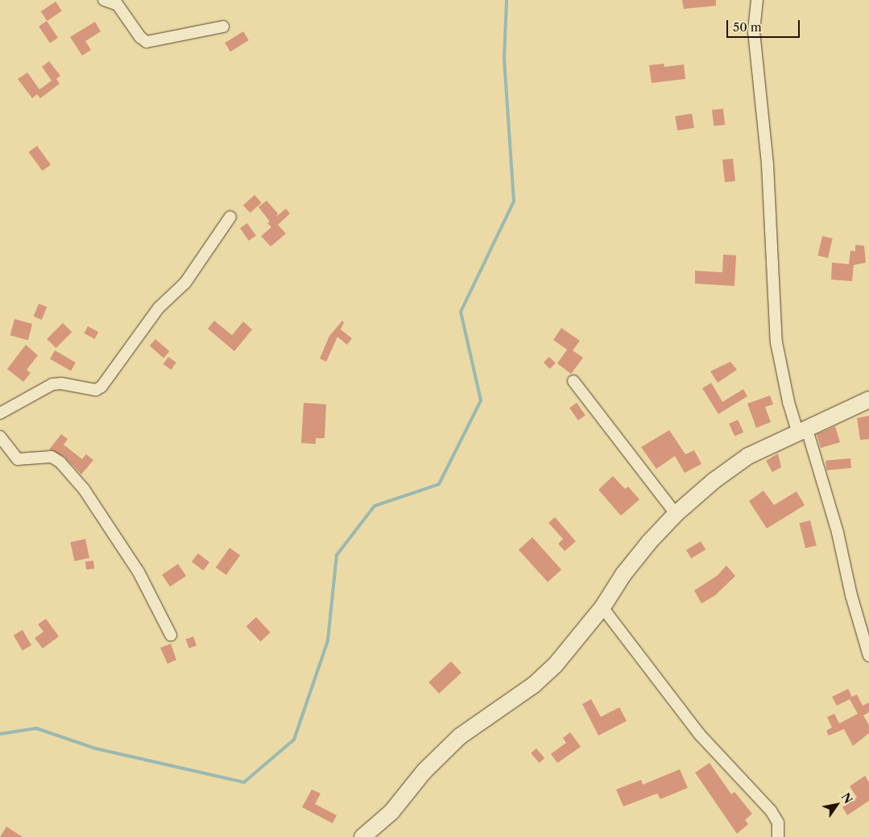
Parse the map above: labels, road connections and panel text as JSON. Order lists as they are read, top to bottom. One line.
{"scale_bar":"50 m","north":"top right"}
